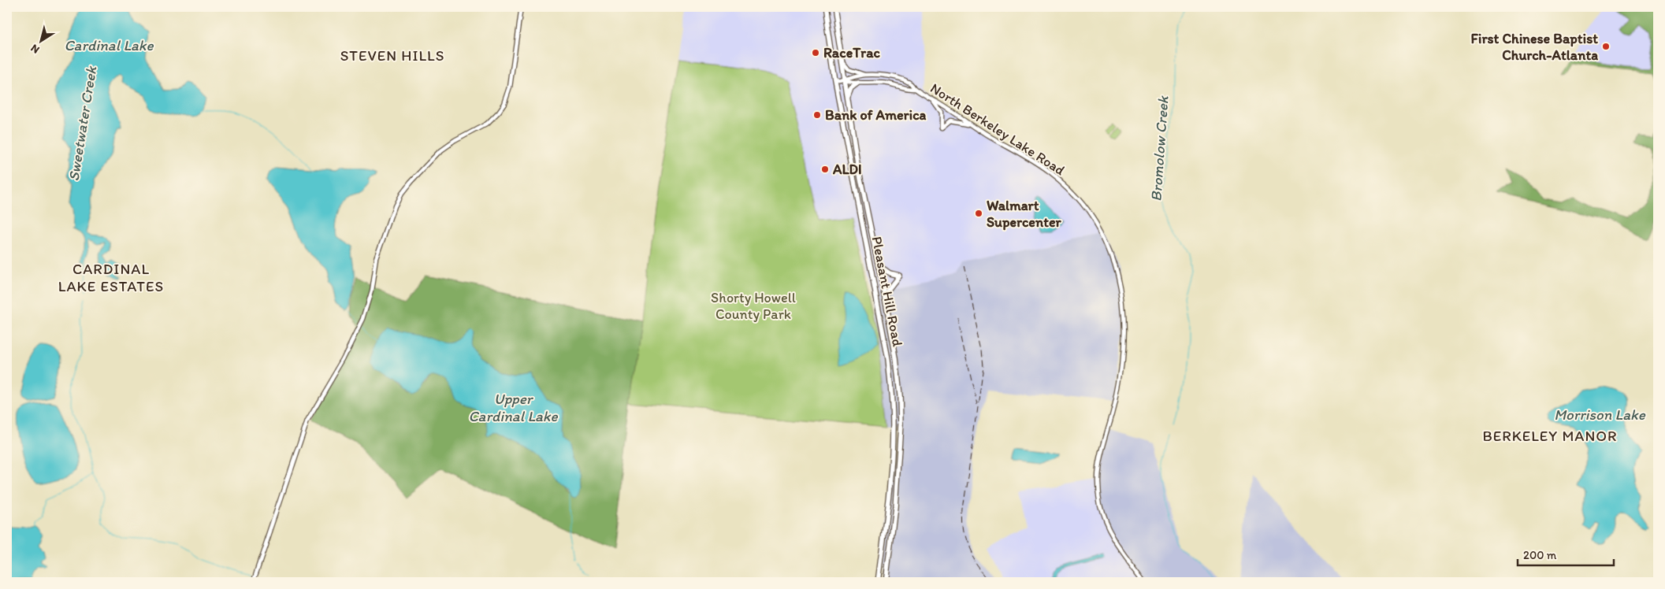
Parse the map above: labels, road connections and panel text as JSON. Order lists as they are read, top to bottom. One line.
{"streets":{"main road":["Pleasant Hill Road"],"street":["North Berkeley Lake Road"]},"crossings":[["North Berkeley Lake Road","Pleasant Hill Road"]],"districts":["STEVEN HILLS","CARDINAL LAKE ESTATES","BERKELEY MANOR"],"water":["Cardinal Lake","Sweetwater Creek","Bromolow Creek","Upper Cardinal Lake","Morrison Lake"],"parks":["Shorty Howell County Park"],"places":["First Chinese Baptist Church-Atlanta","RaceTrac","Bank of America","ALDI","Walmart Supercenter"],"scale_bar":"200 m","north":"bottom left"}
